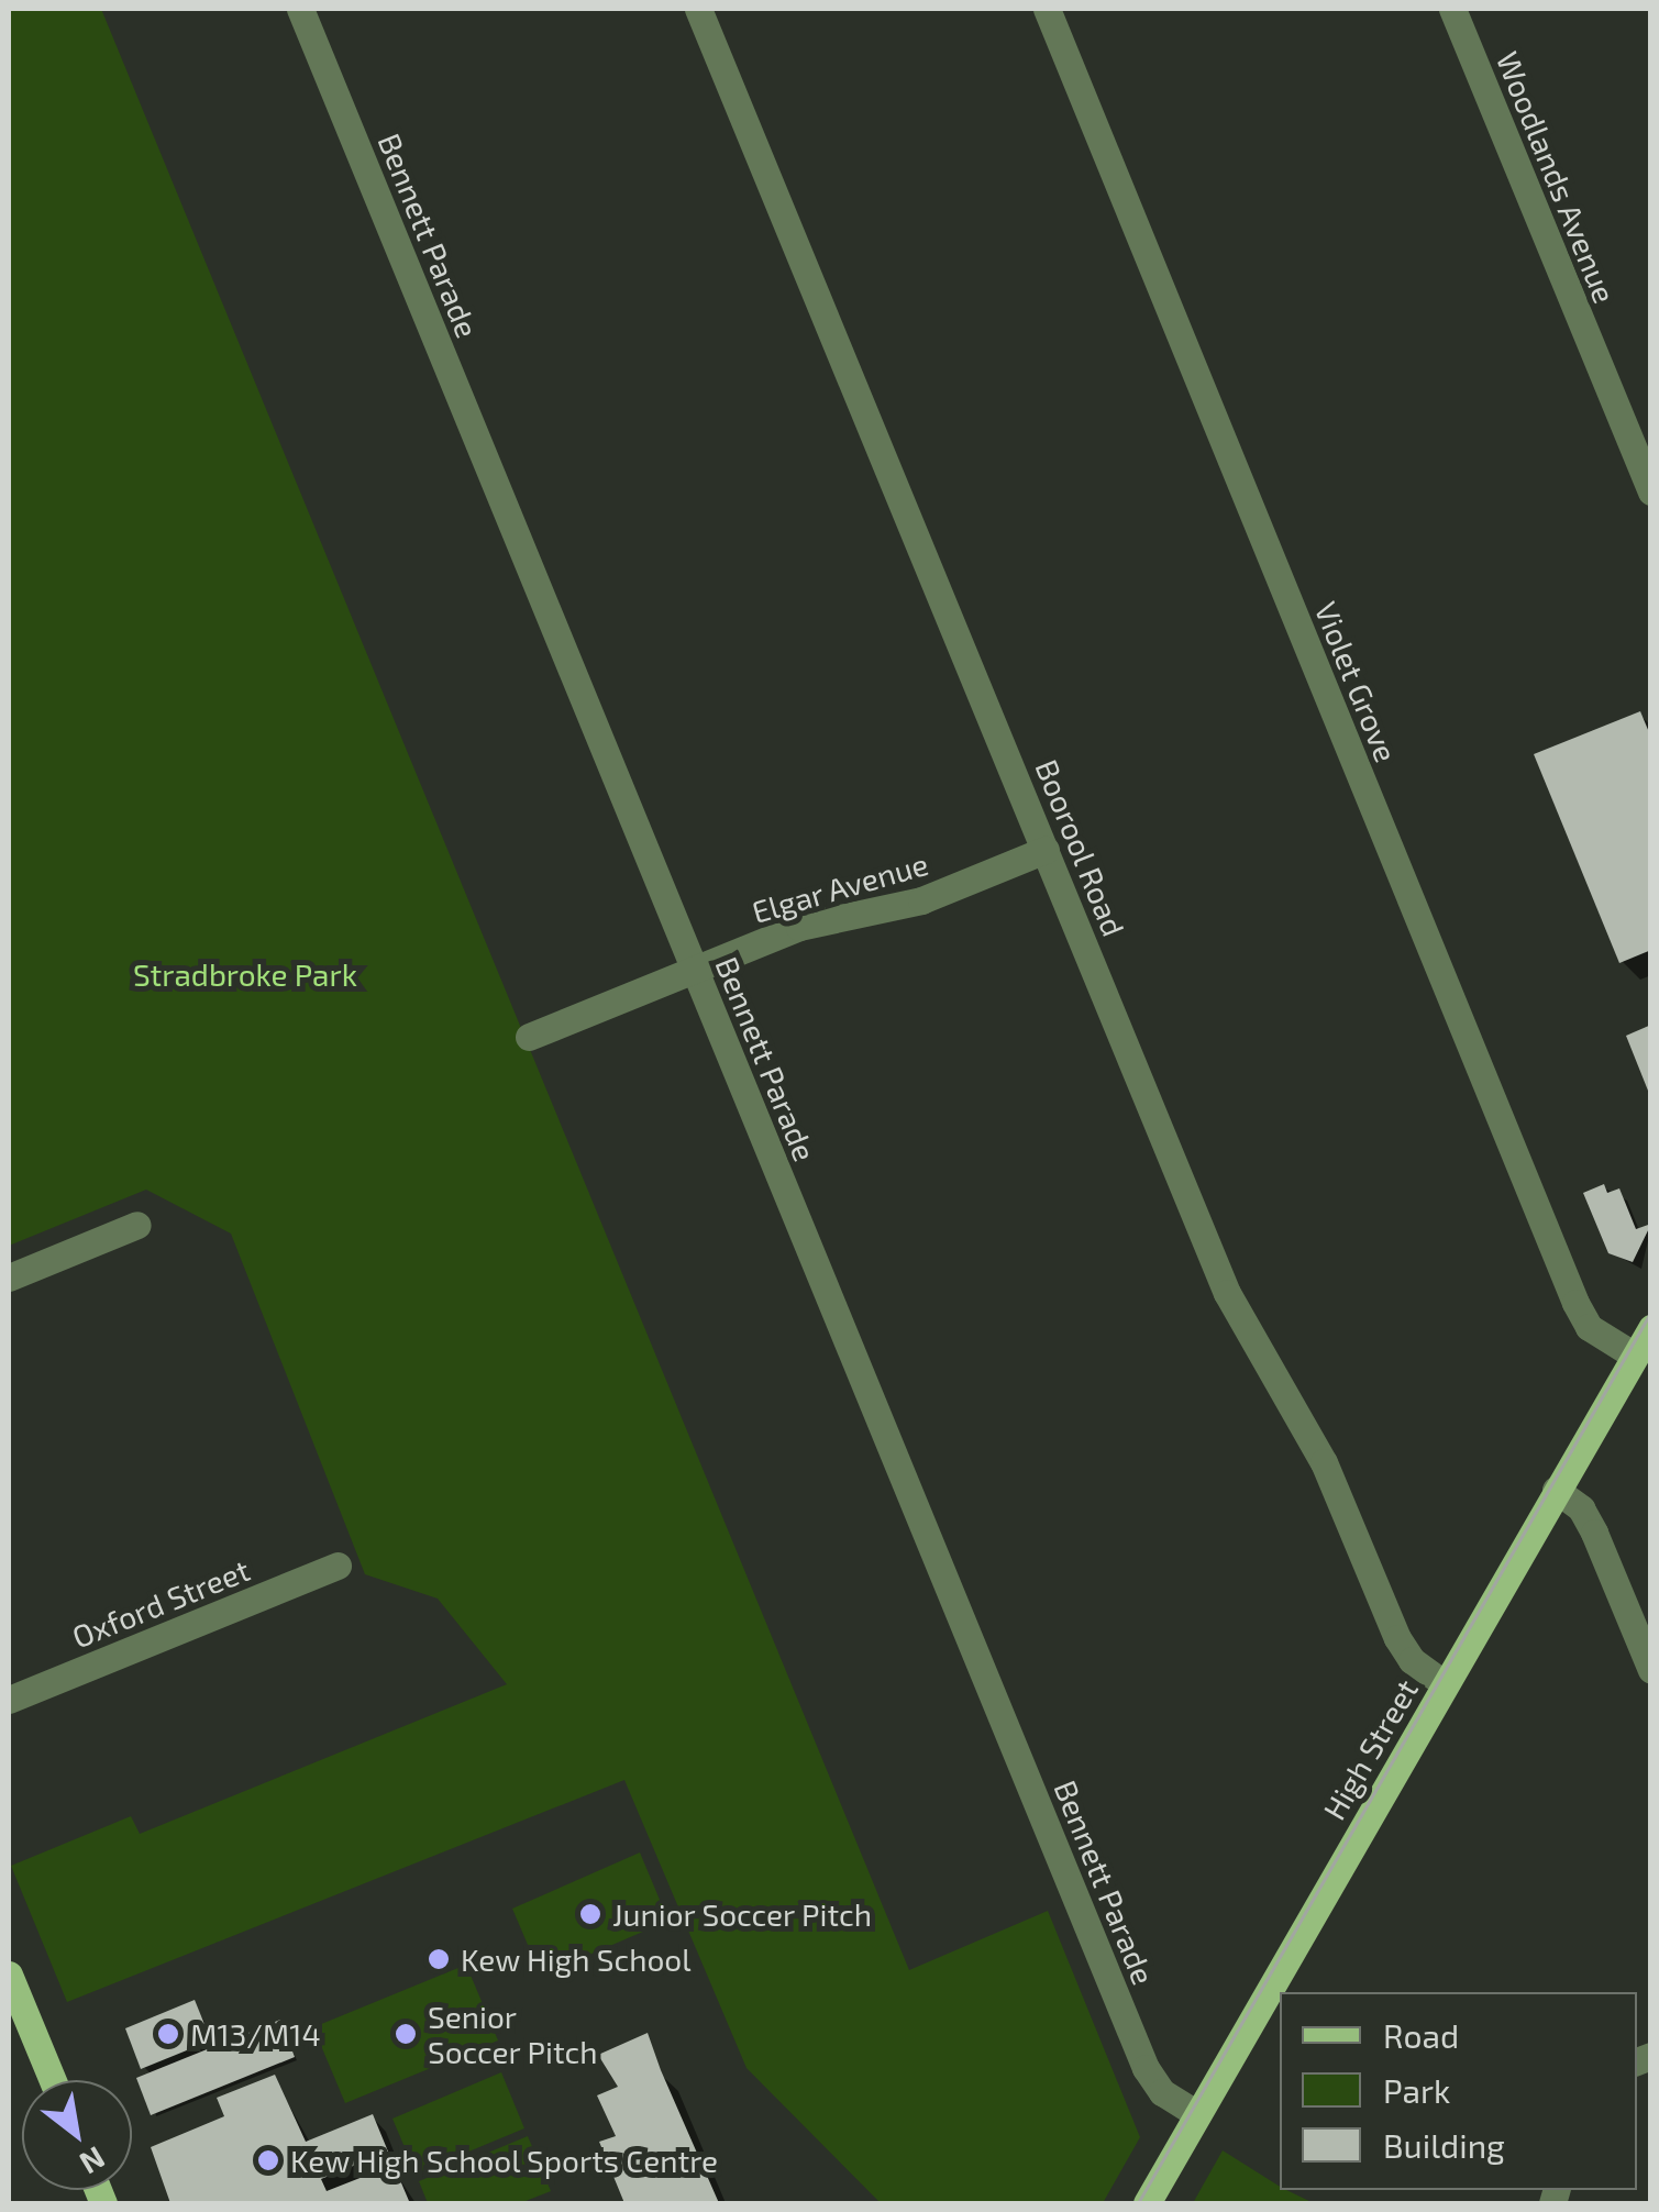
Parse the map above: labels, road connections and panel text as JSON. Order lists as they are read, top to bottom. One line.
{"streets":{"main road":["High Street"],"street":["Woodlands Avenue","Bennett Parade","Violet Grove","Boorool Road","Elgar Avenue","Oxford Street"]},"crossings":[["Bennett Parade","Elgar Avenue"],["Bennett Parade","High Street"],["Violet Grove","High Street"],["Boorool Road","Elgar Avenue"],["Boorool Road","High Street"]],"parks":["Stradbroke Park"],"places":["Junior Soccer Pitch","Kew High School","M13/M14","Senior Soccer Pitch","Kew High School Sports Centre"],"legend":["Road","Park","Building"],"north":"bottom right"}
